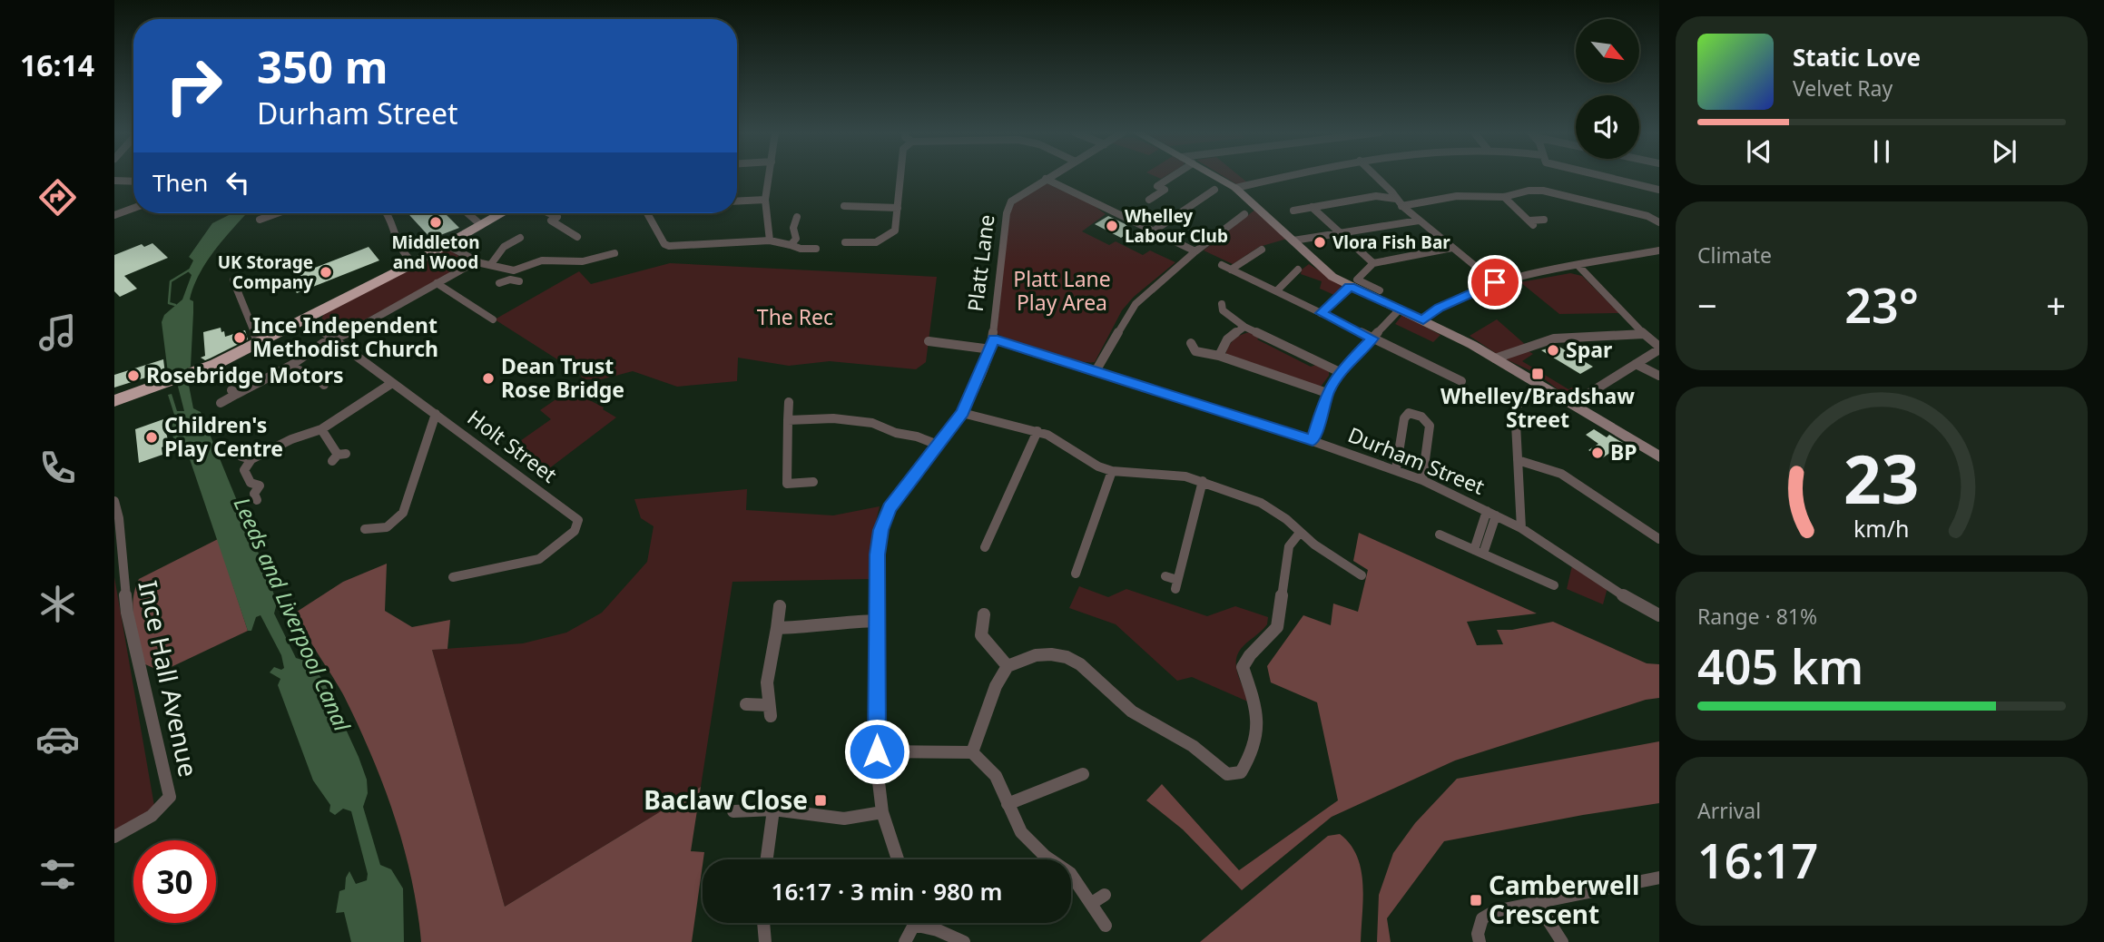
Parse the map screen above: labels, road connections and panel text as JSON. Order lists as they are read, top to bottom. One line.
{"streets":{"street":["Platt Lane","Holt Street","Durham Street","Ince Hall Avenue"]},"crossings":[["Platt Lane","Durham Street"]],"water":["Leeds and Liverpool Canal"],"parks":["Platt Lane Play Area","The Rec"],"places":{"other":["Middleton and Wood","Whelley Labour Club","Vlora Fish Bar","UK Storage Company","Ince Independent Methodist Church","Spar","Rosebridge Motors","Dean Trust Rose Bridge","Children's Play Centre","BP"],"transit":["Whelley/Bradshaw Street","Baclaw Close","Camberwell Crescent"]},"north":"bottom right","page":{"tabs":"16:14","turn":["350 m","Durham Street"],"song":["Static Love","Velvet Ray"],"then":"Then","tile":["Climate",["Range · 81%","405 km"],["Arrival","16:17"]],"heat":["−","23°","+"],"limit":"30","trip":"16:17 · 3 min · 980 m","gauge":["23","km/h"]}}
